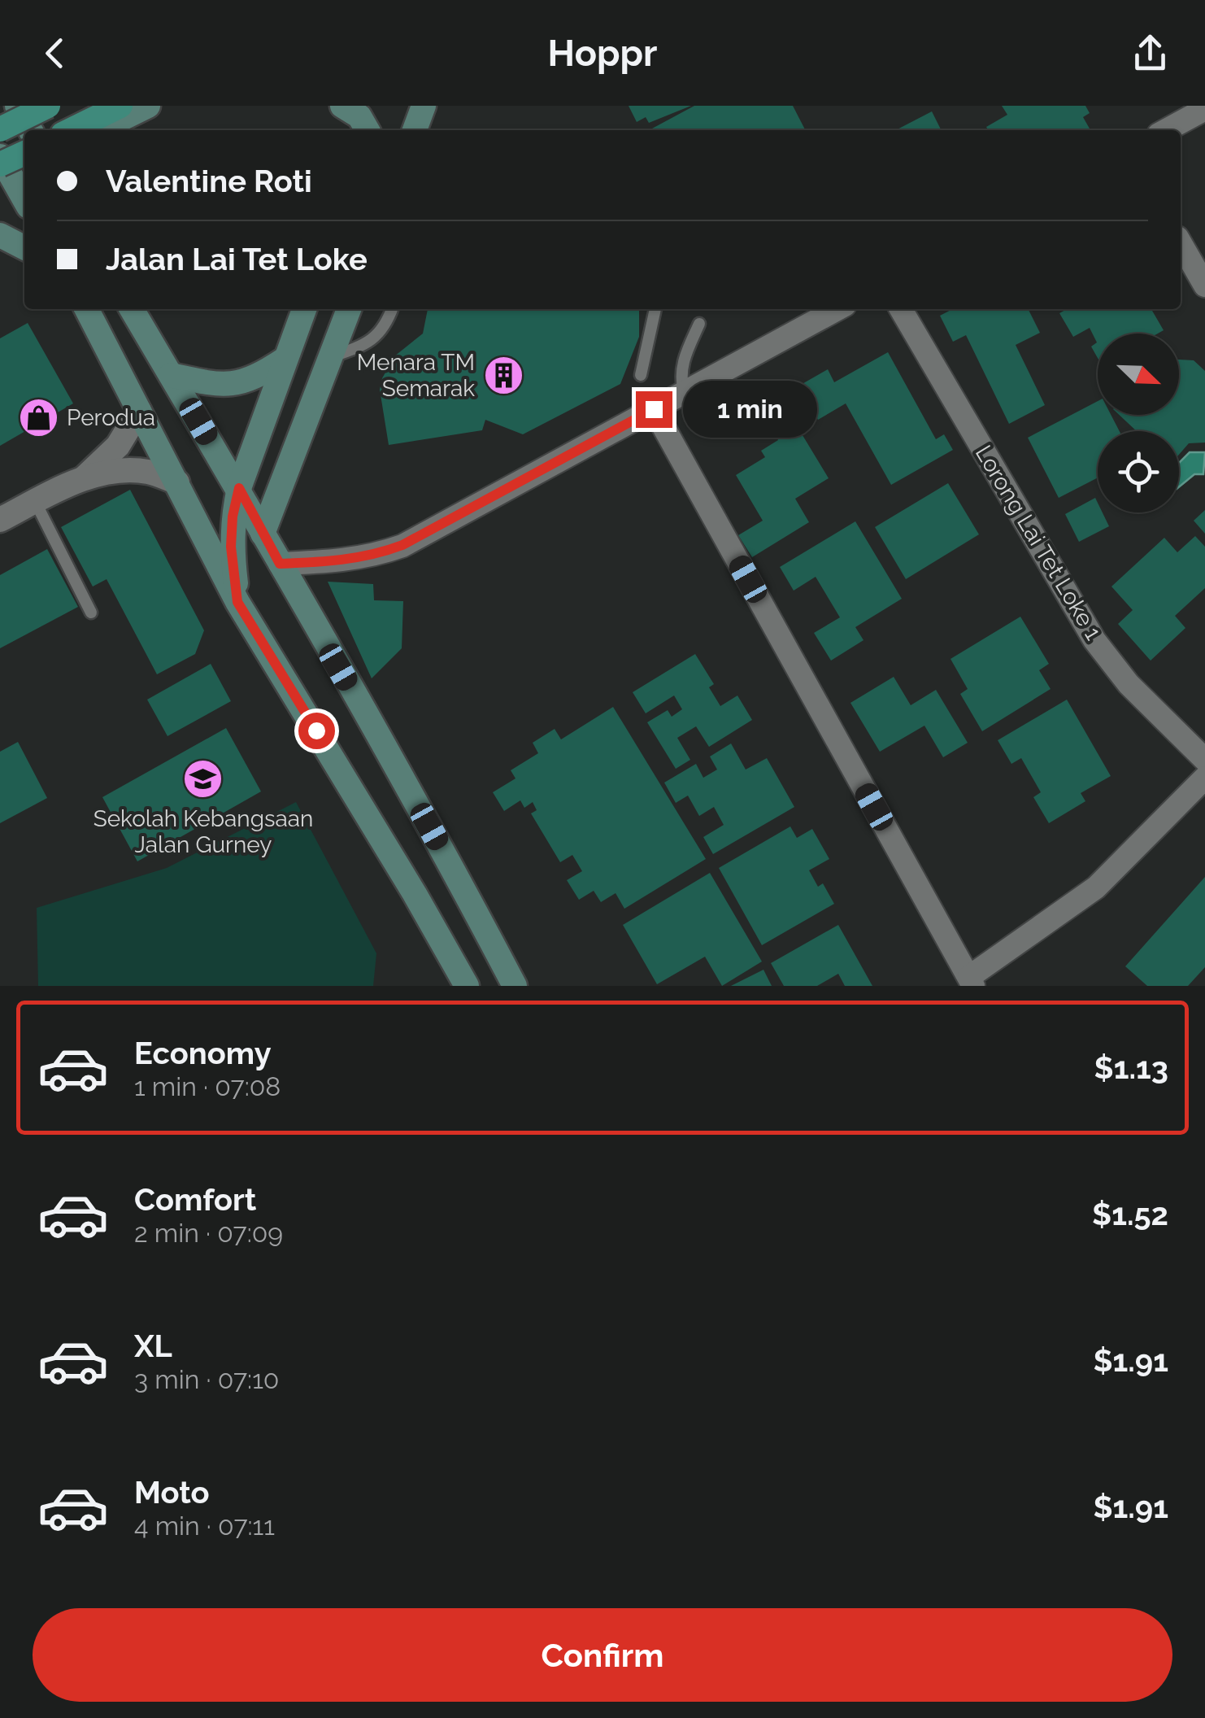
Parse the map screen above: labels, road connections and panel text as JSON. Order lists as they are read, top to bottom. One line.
{"streets":{"street":["Lorong Lai Tet Loke 1"]},"places":{"building":["Menara TM Semarak"],"shop":["Perodua"],"school or university":["Sekolah Kebangsaan Jalan Gurney"]},"north":"bottom right","page":{"header":"Hoppr","banner":["Valentine Roti","Jalan Lai Tet Loke"],"bubble":"1 min","list":[{"name":"Economy","note":"1 min · 07:08","value":"$1.13"},{"name":"Comfort","note":"2 min · 07:09","value":"$1.52"},{"name":"XL","note":"3 min · 07:10","value":"$1.91"},{"name":"Moto","note":"4 min · 07:11","value":"$1.91"}],"buttons":"Confirm"}}
